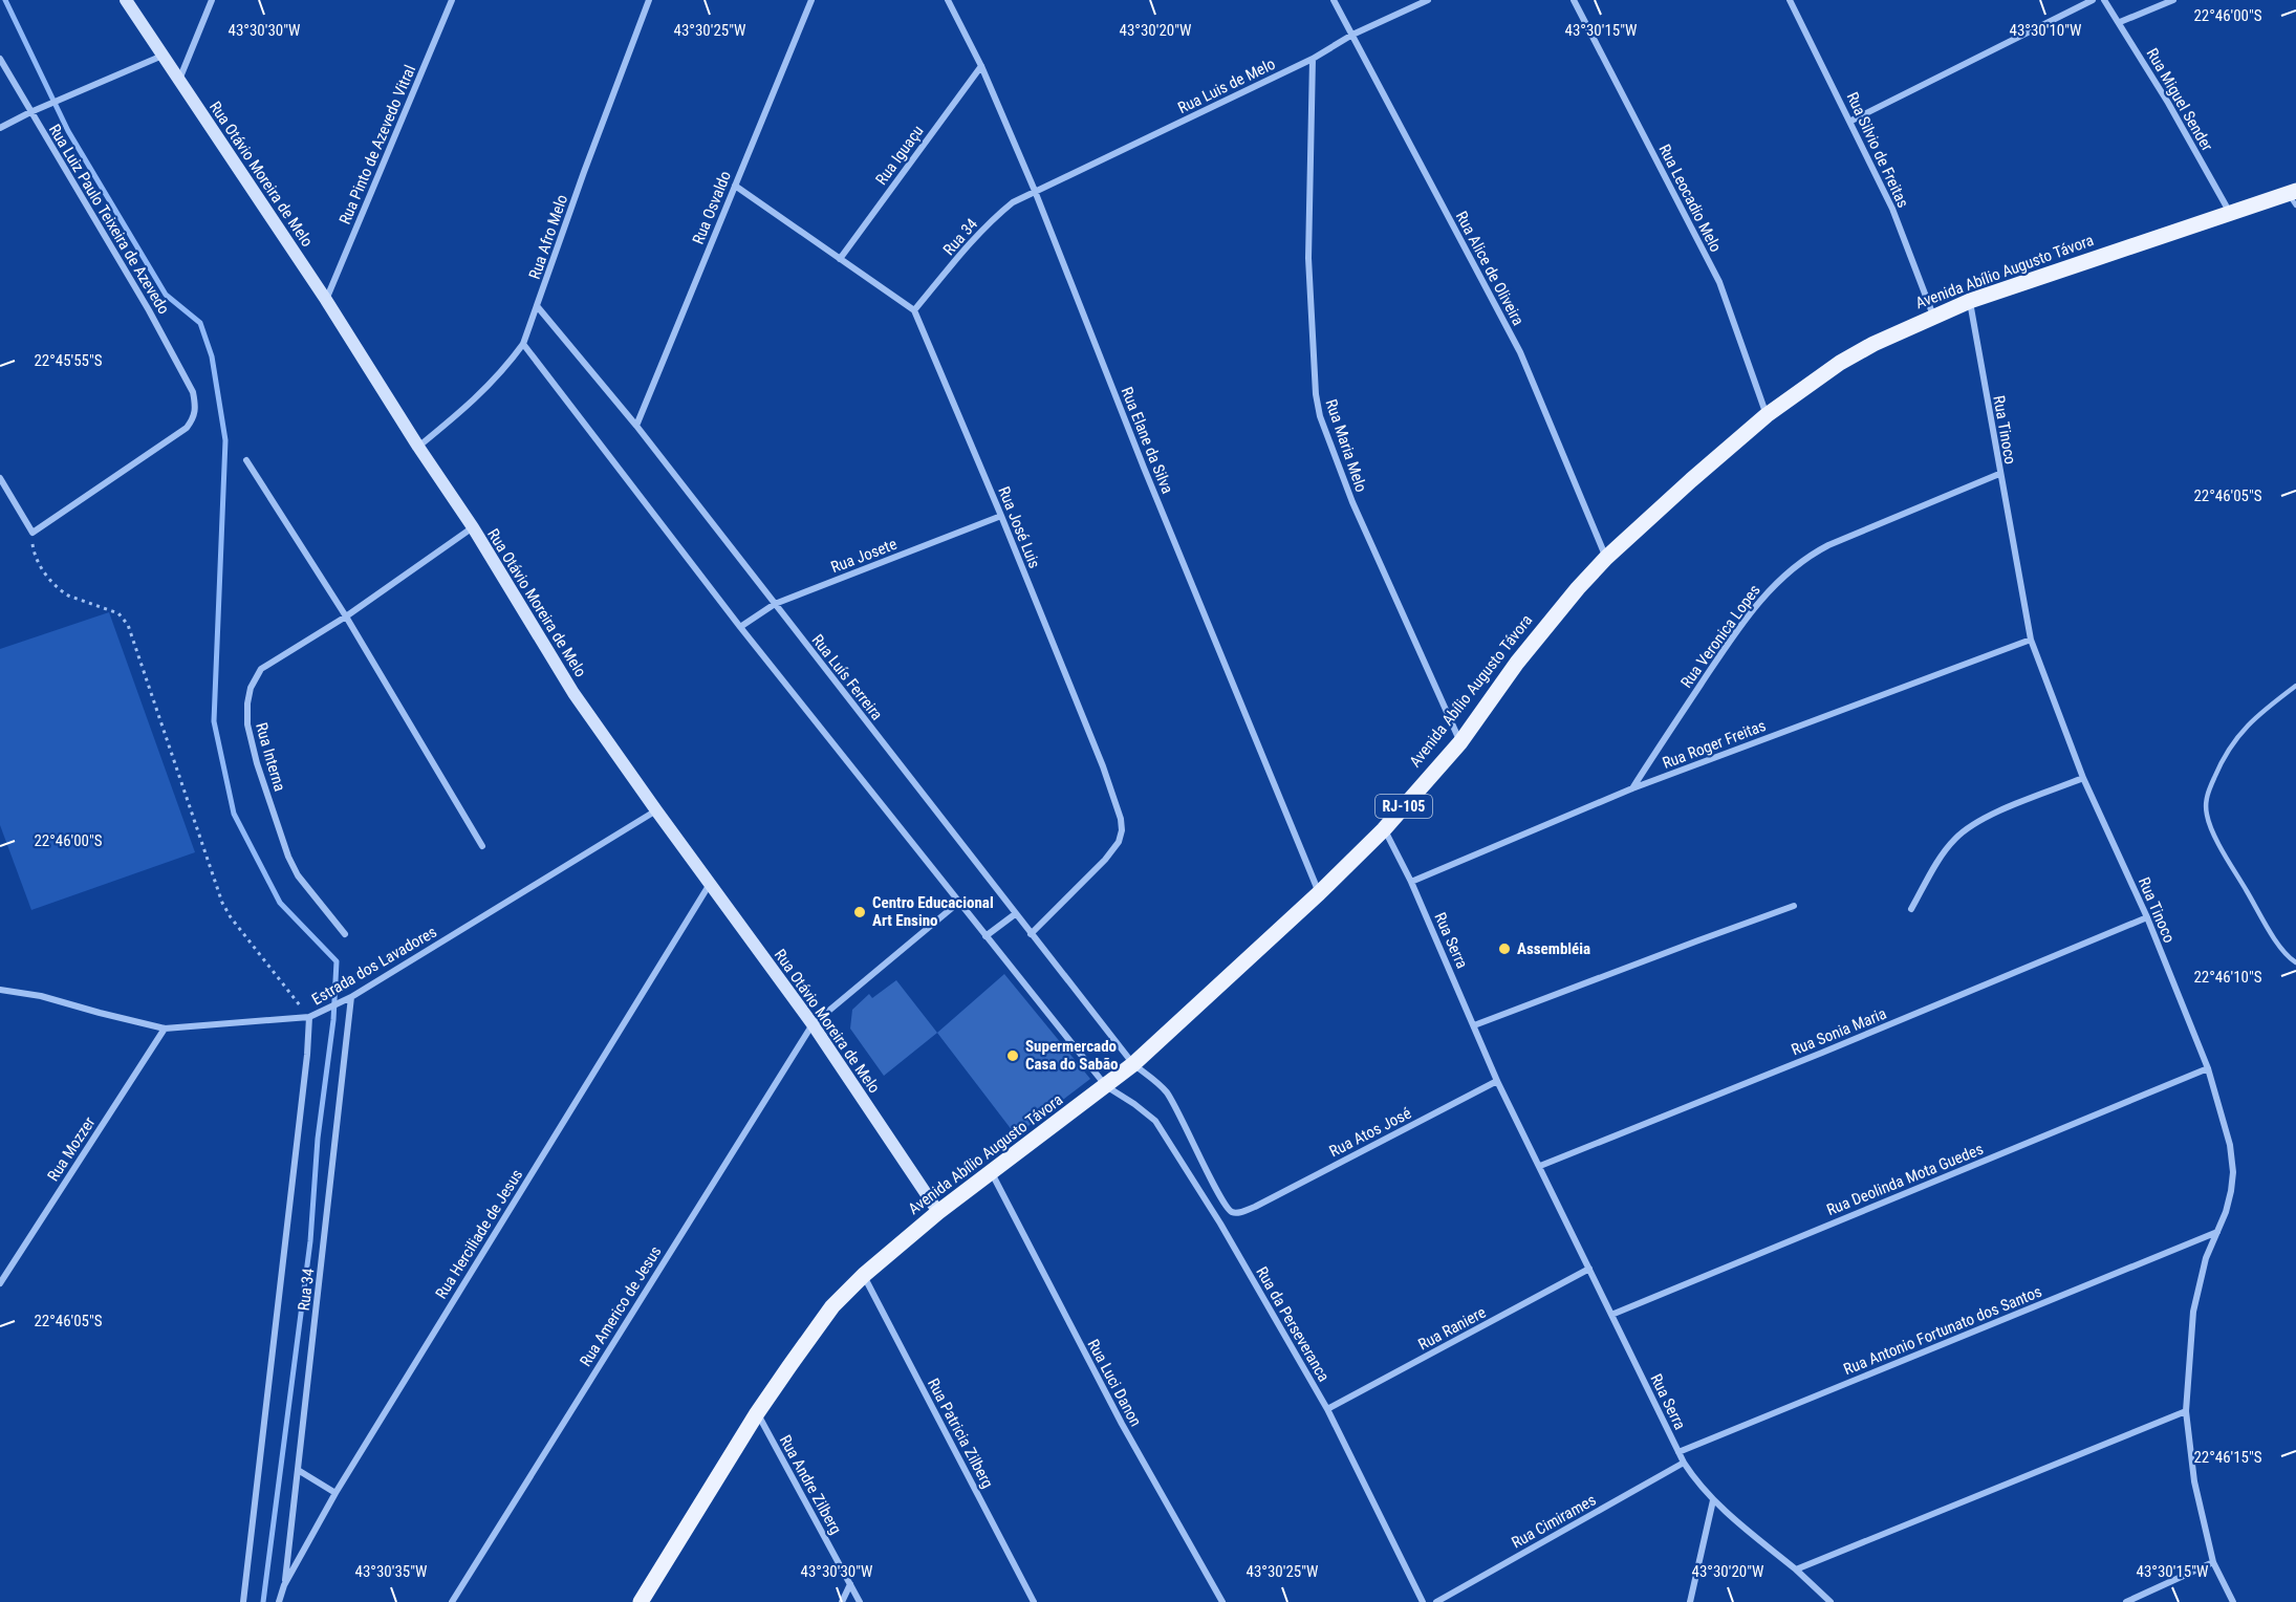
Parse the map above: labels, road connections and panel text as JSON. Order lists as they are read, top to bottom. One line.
{"streets":{"main road":["Avenida Abílio Augusto Távora","RJ-105"],"street":["Rua Luis de Melo","Rua Miguel Sender","Rua Pinto de Azevedo Vitral","Rua Silvio de Freitas","Rua Iguaçu","Rua Otávio Moreira de Melo","Rua Leocadio Melo","Rua Osvaldo","Rua Luiz Paulo Teixeira de Azevedo","Rua Afro Melo","Rua 34","Rua Alice de Oliveira","Rua Tinoco","Rua Elane da Silva","Rua Maria Melo","Rua José Luis","Rua Josete","Rua Veronica Lopes","Rua Luís Ferreira","Rua Roger Freitas","Rua Interna","Rua Serra","Estrada dos Lavadores","Rua Sonia Maria","Rua Atos José","Rua Mozzer","Rua Deolinda Mota Guedes","Rua Herciliade de Jesus","Rua Americo de Jesus","Rua da Perseveranca","Rua Raniere","Rua Antonio Fortunato dos Santos","Rua Luci Danon","Rua Patricia Zilberg","Rua Andre Zilberg","Rua Cimirames"]},"crossings":[["Rua Luis de Melo","Rua 34"],["Rua Luis de Melo","Rua Alice de Oliveira"],["Rua Luis de Melo","Rua Elane da Silva"],["Rua Luis de Melo","Rua Maria Melo"],["Rua Miguel Sender","Avenida Abílio Augusto Távora"],["Rua Pinto de Azevedo Vitral","Rua Otávio Moreira de Melo"],["Rua Silvio de Freitas","Avenida Abílio Augusto Távora"],["Rua Iguaçu","Rua Elane da Silva"],["Rua Otávio Moreira de Melo","Rua Afro Melo"],["Rua Otávio Moreira de Melo","Avenida Abílio Augusto Távora"],["Rua Otávio Moreira de Melo","Rua Interna"],["Rua Otávio Moreira de Melo","Estrada dos Lavadores"],["Rua Otávio Moreira de Melo","Rua Herciliade de Jesus"],["Rua Otávio Moreira de Melo","Rua Americo de Jesus"],["Rua Leocadio Melo","Avenida Abílio Augusto Távora"],["Rua Osvaldo","Rua Luís Ferreira"],["Rua Afro Melo","Rua Luís Ferreira"],["Rua 34","Rua Elane da Silva"],["Rua 34","Rua José Luis"],["Rua 34","Estrada dos Lavadores"],["Rua 34","Rua Herciliade de Jesus"],["Rua Alice de Oliveira","Avenida Abílio Augusto Távora"],["Avenida Abílio Augusto Távora","Rua Tinoco"],["Avenida Abílio Augusto Távora","Rua Elane da Silva"],["Avenida Abílio Augusto Távora","Rua Maria Melo"],["Avenida Abílio Augusto Távora","Rua Luís Ferreira"],["Avenida Abílio Augusto Távora","Rua Serra"],["Avenida Abílio Augusto Távora","Rua da Perseveranca"],["Avenida Abílio Augusto Távora","Rua Luci Danon"],["Avenida Abílio Augusto Távora","Rua Patricia Zilberg"],["Avenida Abílio Augusto Távora","Rua Andre Zilberg"],["Rua Tinoco","Rua Veronica Lopes"],["Rua Tinoco","Rua Roger Freitas"],["Rua Tinoco","Rua Sonia Maria"],["Rua Tinoco","Rua Deolinda Mota Guedes"],["Rua Tinoco","Rua Antonio Fortunato dos Santos"],["Rua José Luis","Rua Josete"],["Rua José Luis","Rua Luís Ferreira"],["Rua Josete","Rua Luís Ferreira"],["Rua Veronica Lopes","Rua Roger Freitas"],["Rua Luís Ferreira","Rua Atos José"],["Rua Roger Freitas","Rua Serra"],["Rua Serra","Rua Sonia Maria"],["Rua Serra","Rua Atos José"],["Rua Serra","Rua Deolinda Mota Guedes"],["Rua Serra","Rua Raniere"],["Rua Serra","Rua Antonio Fortunato dos Santos"],["Rua Serra","Rua Cimirames"],["Estrada dos Lavadores","Rua Mozzer"],["Rua da Perseveranca","Rua Raniere"]],"places":["Centro Educacional Art Ensino","Assembléia","Supermercado Casa do Sabão"],"coordinates":["22°46'00\"S","43°30'20\"W","43°30'15\"W","43°30'30\"W","43°30'25\"W","43°30'10\"W","22°45'55\"S","22°46'05\"S","22°46'10\"S","22°46'15\"S","43°30'35\"W"]}
